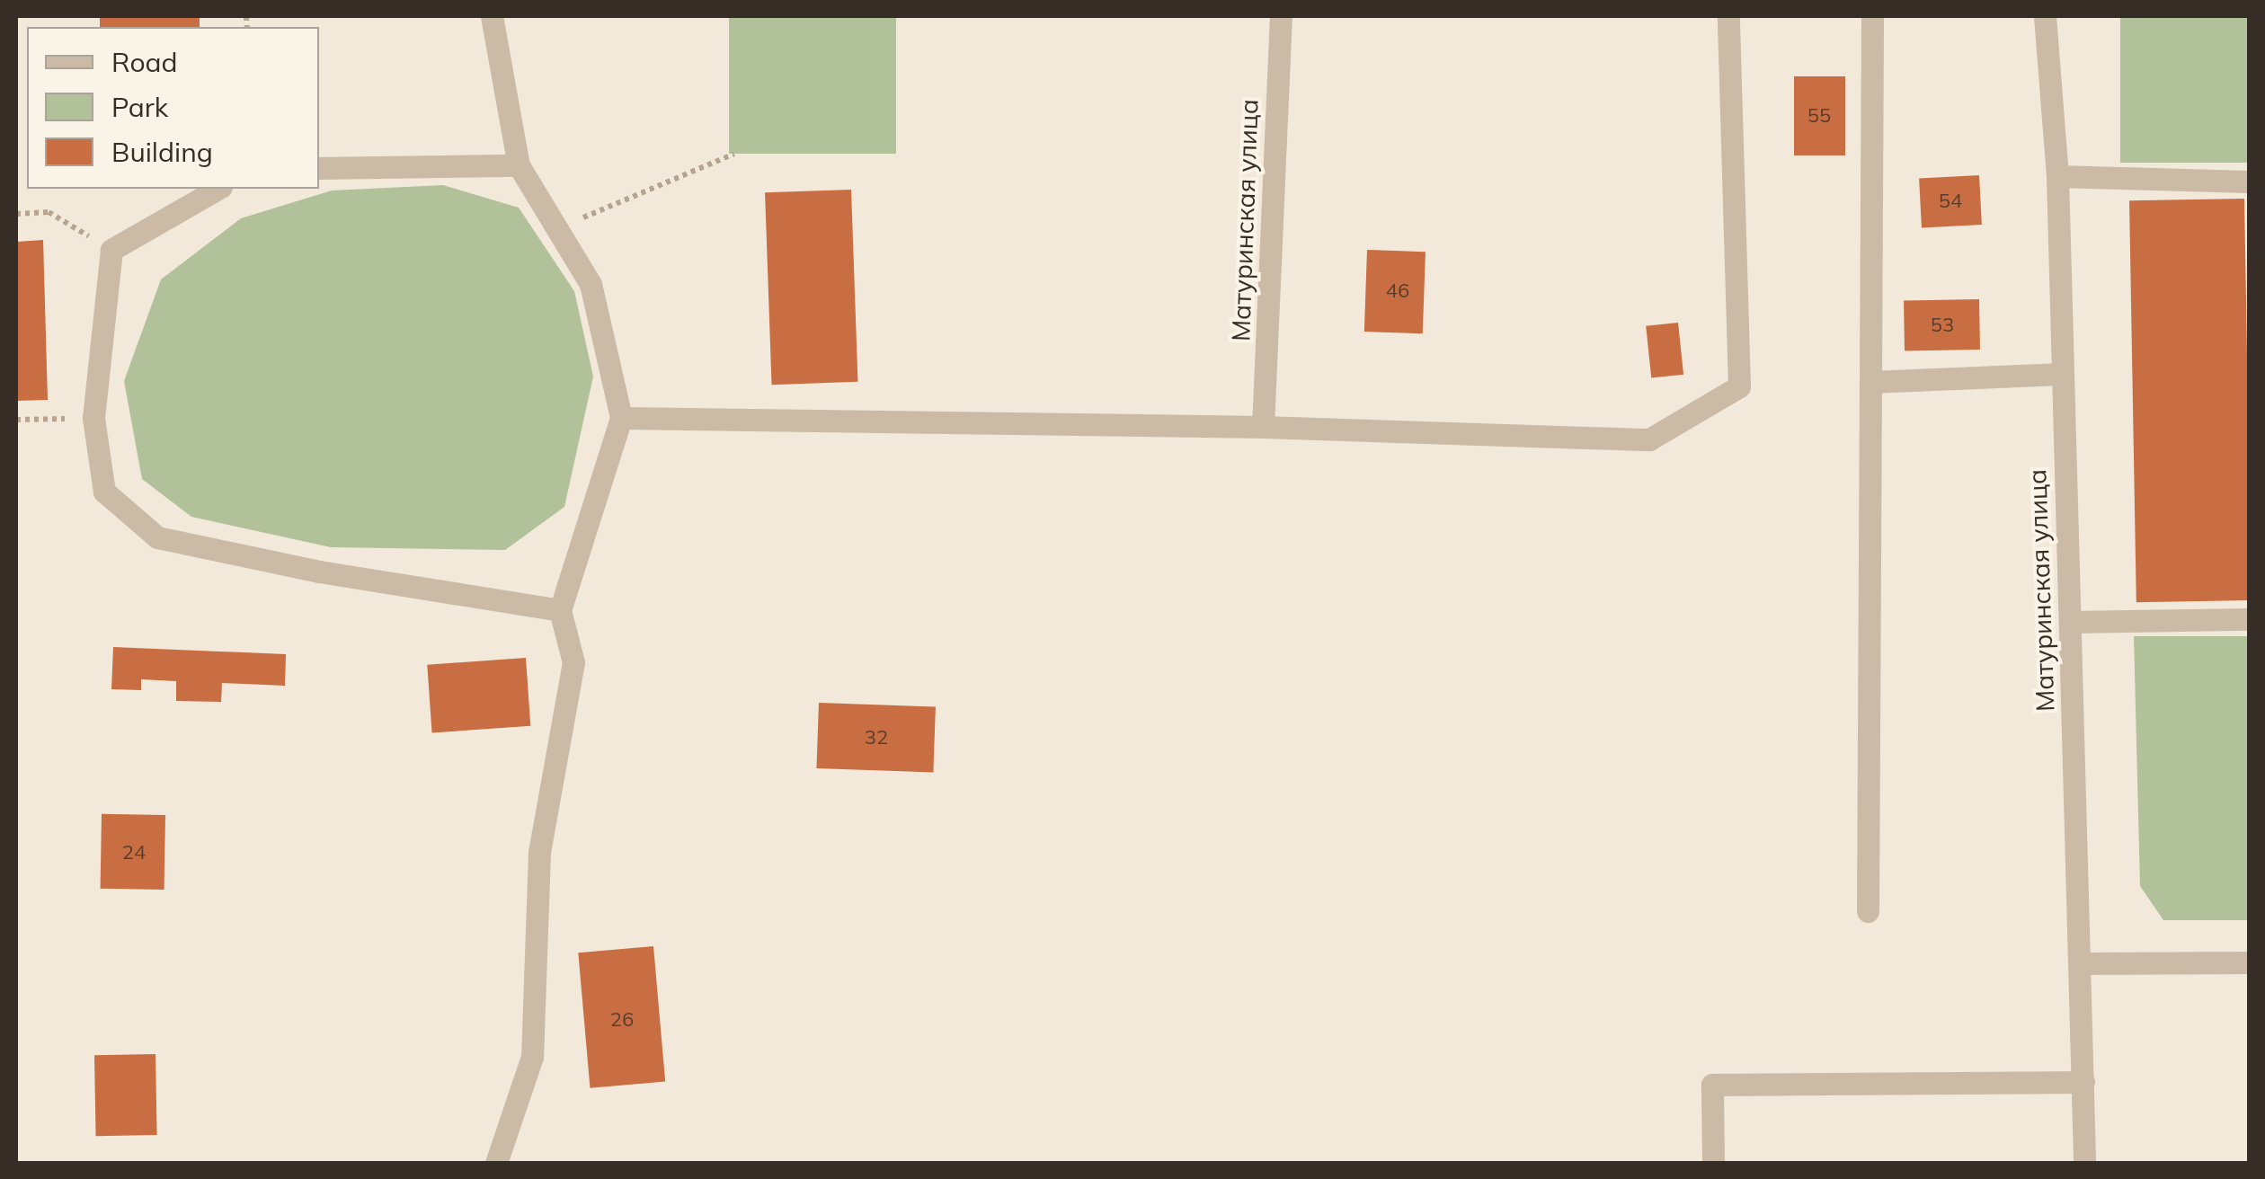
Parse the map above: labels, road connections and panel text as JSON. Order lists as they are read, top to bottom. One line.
{"streets":{"street":["Матуринская улица"]},"house_numbers":["55","54","46","53","32","24","26"],"legend":["Road","Park","Building"]}
